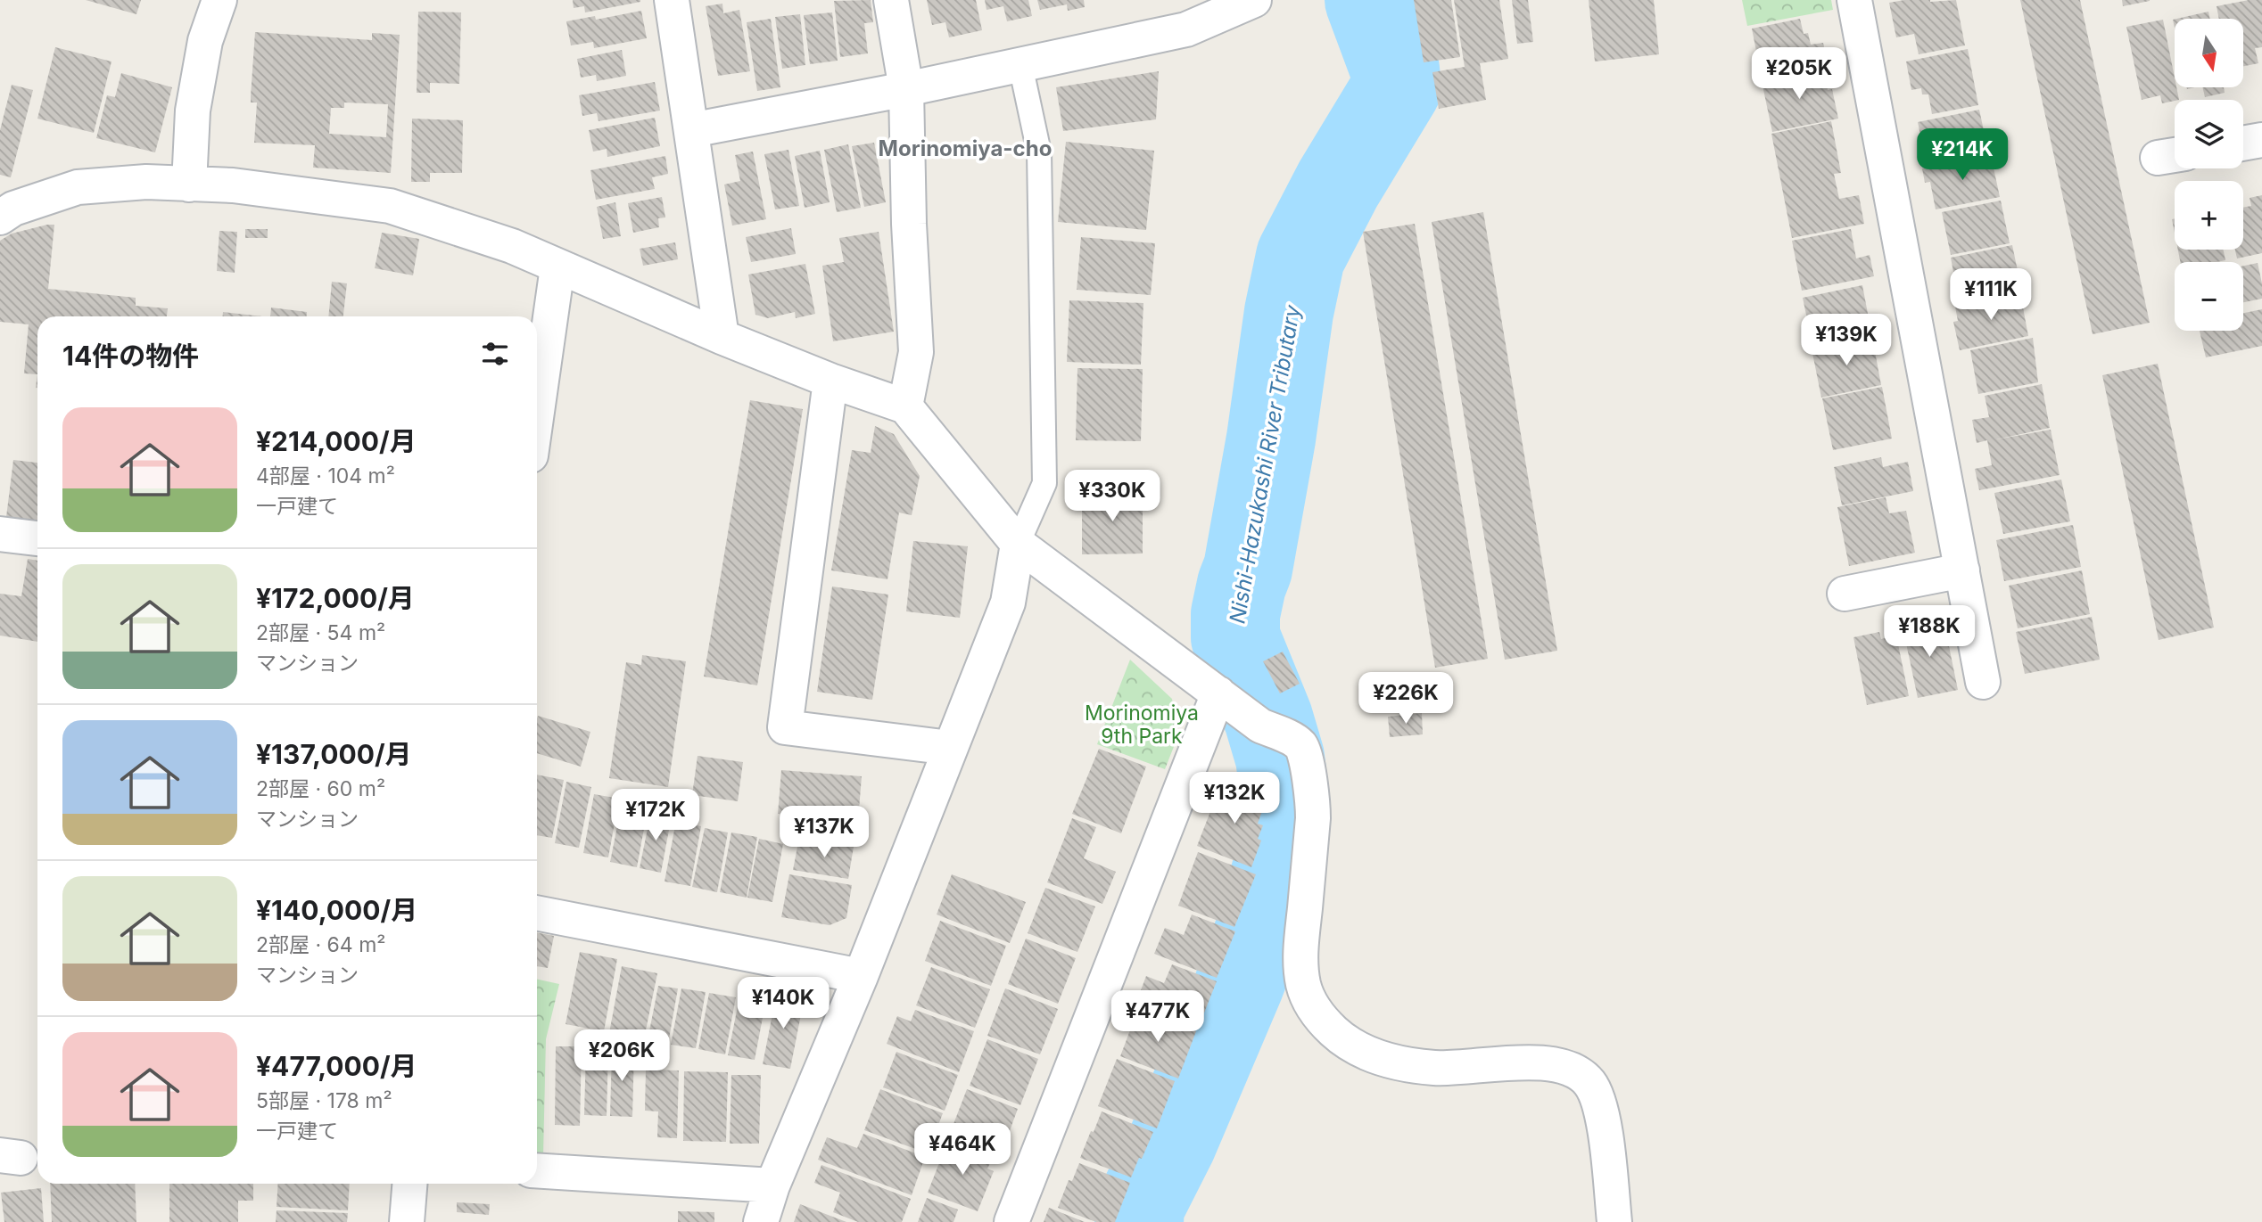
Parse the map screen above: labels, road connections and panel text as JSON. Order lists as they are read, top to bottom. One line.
{"districts":["Morinomiya-cho"],"water":["Nishi-Hazukashi River Tributary"],"parks":["Morinomiya 9th Park"],"north":"bottom","page":{"map_buttons":["+","−"],"price":["¥205K","¥214K","¥111K","¥139K","¥330K","¥188K","¥226K","¥132K","¥172K","¥137K","¥140K","¥477K","¥206K","¥464K"],"heading":"14件の物件","list":[{"name":"¥214,000/月","note":"4部屋 · 104 m² · 一戸建て"},{"name":"¥172,000/月","note":"2部屋 · 54 m² · マンション"},{"name":"¥137,000/月","note":"2部屋 · 60 m² · マンション"},{"name":"¥140,000/月","note":"2部屋 · 64 m² · マンション"},{"name":"¥477,000/月","note":"5部屋 · 178 m² · 一戸建て"}]}}
